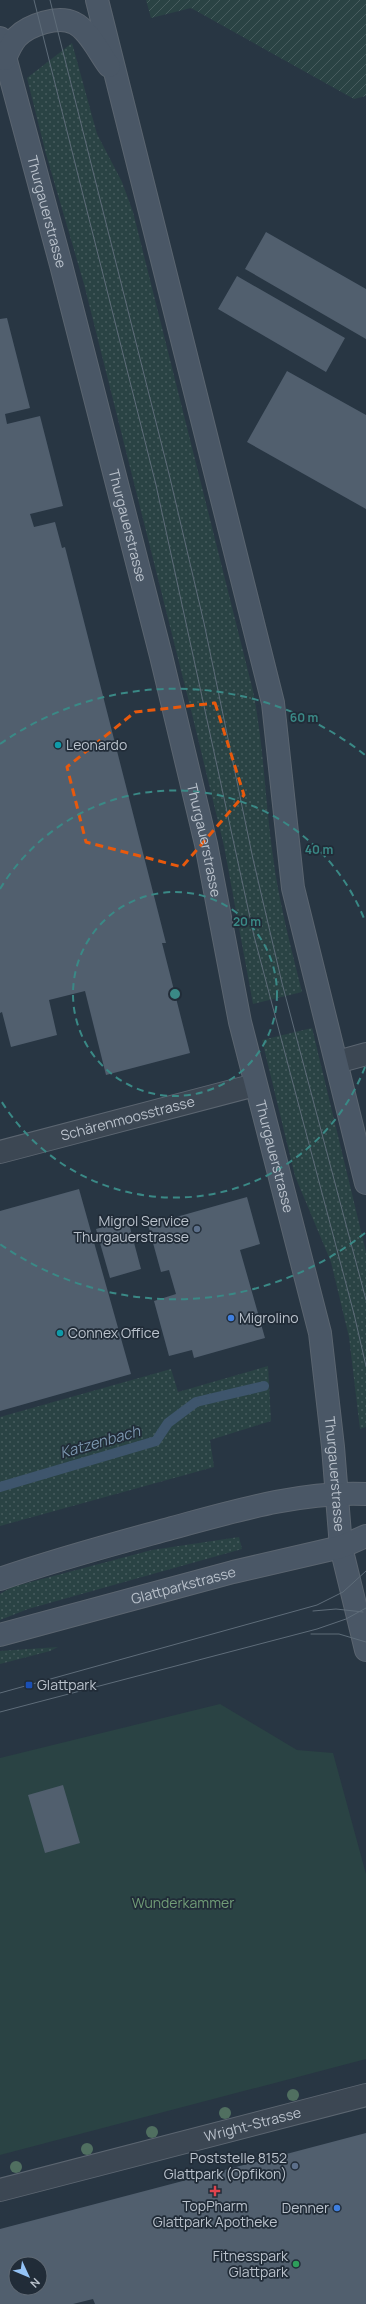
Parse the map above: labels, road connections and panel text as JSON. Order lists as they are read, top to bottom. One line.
{"streets":{"main road":["Thurgauerstrasse","Glattparkstrasse"],"street":["Schärenmoosstrasse","Wright-Strasse"]},"crossings":[["Thurgauerstrasse","Schärenmoosstrasse"],["Thurgauerstrasse","Glattparkstrasse"]],"water":["Katzenbach"],"parks":["Wunderkammer"],"places":{"other":["Leonardo","Migrol Service Thurgauerstrasse","Migrolino","Connex Office","Poststelle 8152 Glattpark (Opfikon)","Denner","Fitnesspark Glattpark"],"transit":["Glattpark"],"health":["TopPharm Glattpark Apotheke"]},"north":"bottom right","rings":["60 m","40 m","20 m"]}
